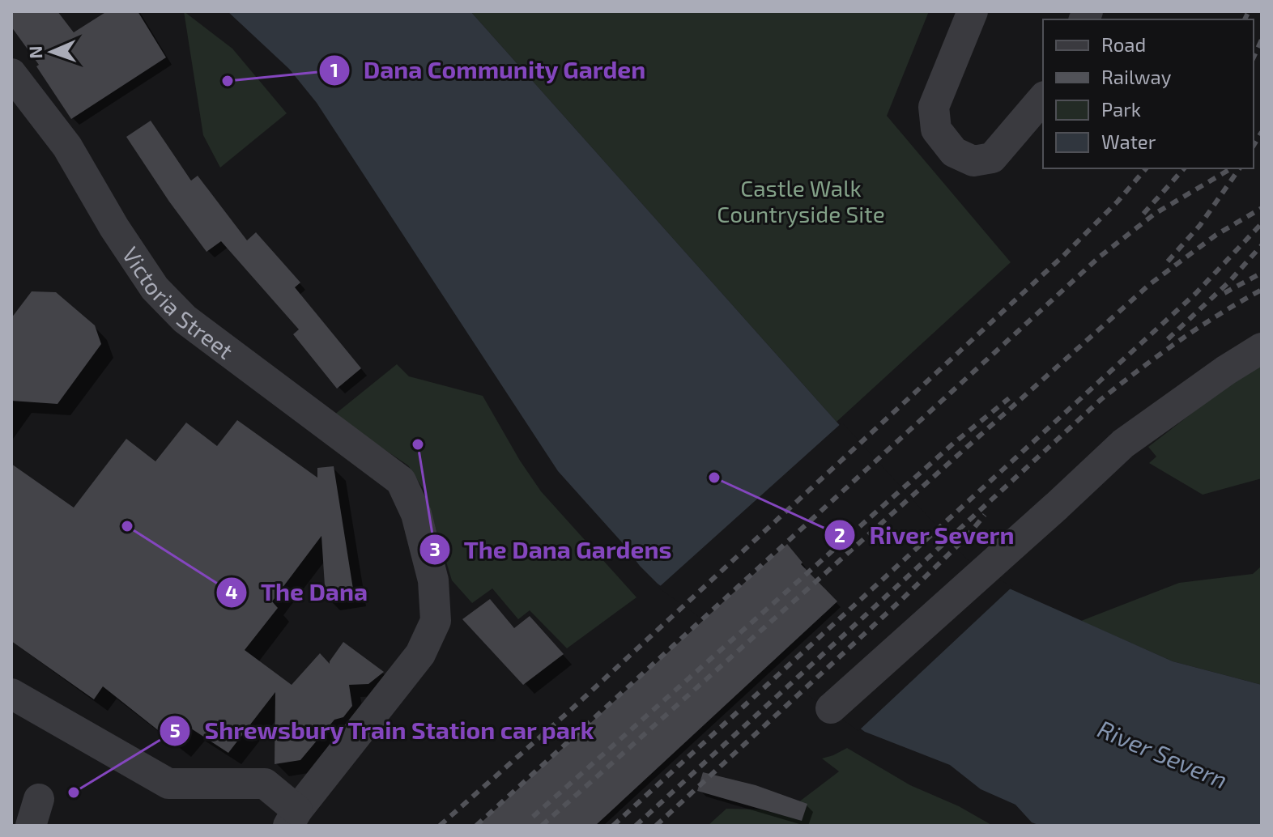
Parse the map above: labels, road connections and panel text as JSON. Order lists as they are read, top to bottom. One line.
{"streets":{"street":["Victoria Street"]},"water":["River Severn"],"parks":["Castle Walk Countryside Site"],"places":["Dana Community Garden","The Dana Gardens","River Severn","The Dana","Shrewsbury Train Station car park"],"legend":["Road","Railway","Park","Water"],"north":"left"}
